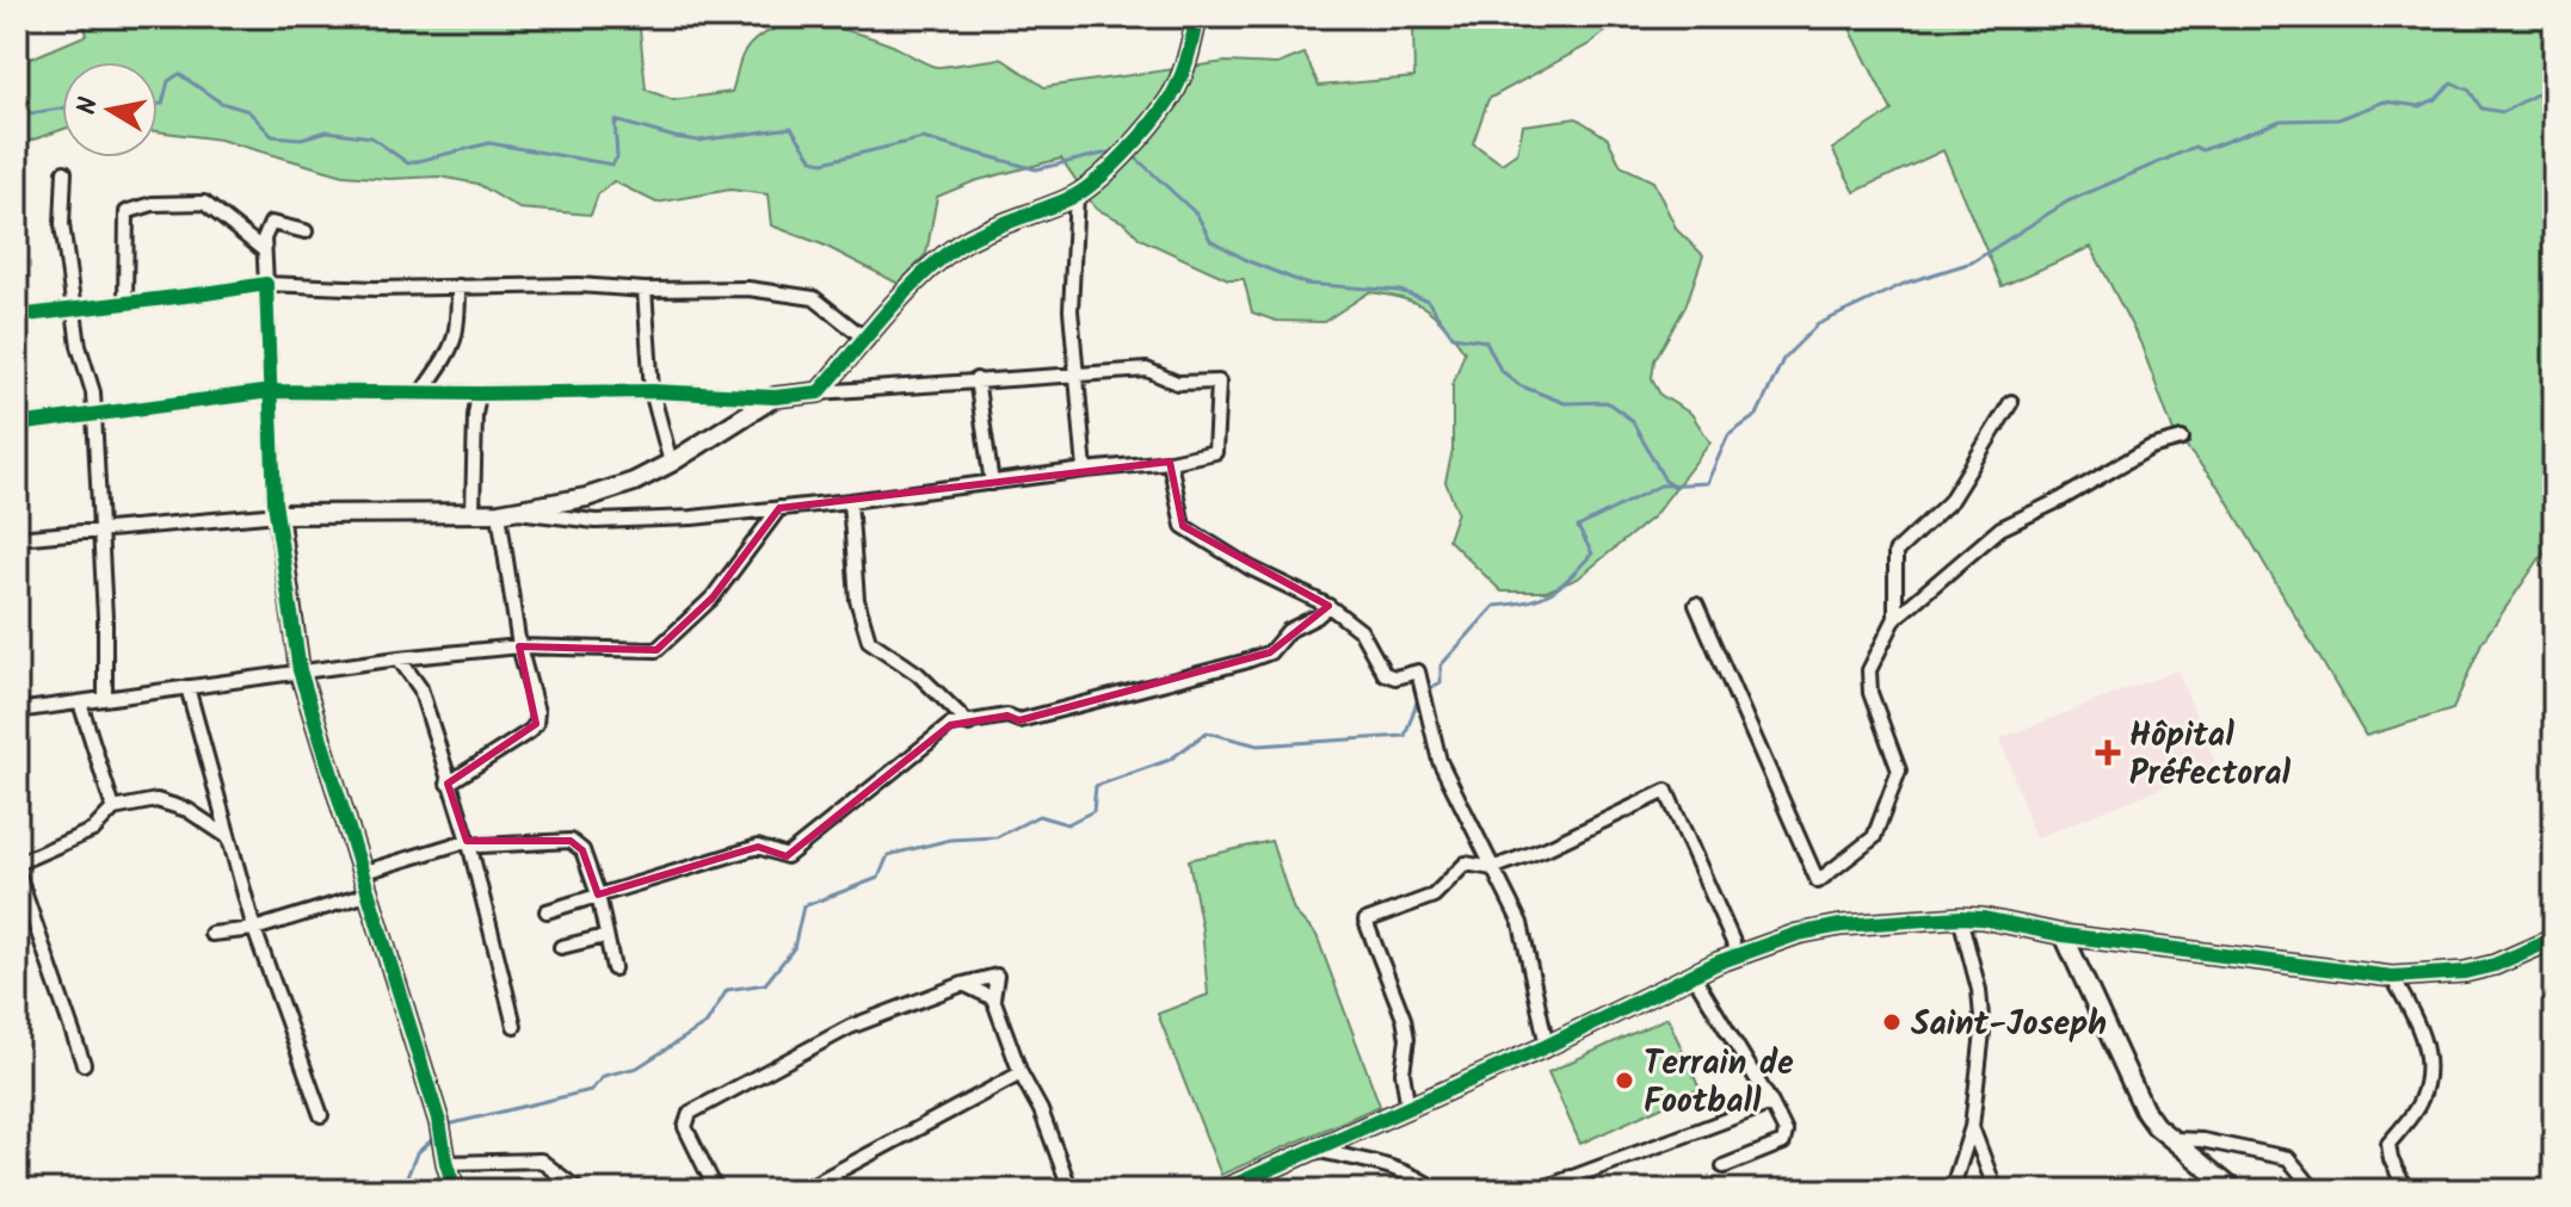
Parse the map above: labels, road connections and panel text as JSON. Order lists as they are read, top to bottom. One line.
{"places":{"health":["Hôpital Préfectoral"],"other":["Saint-Joseph","Terrain de Football"]},"north":"left"}
